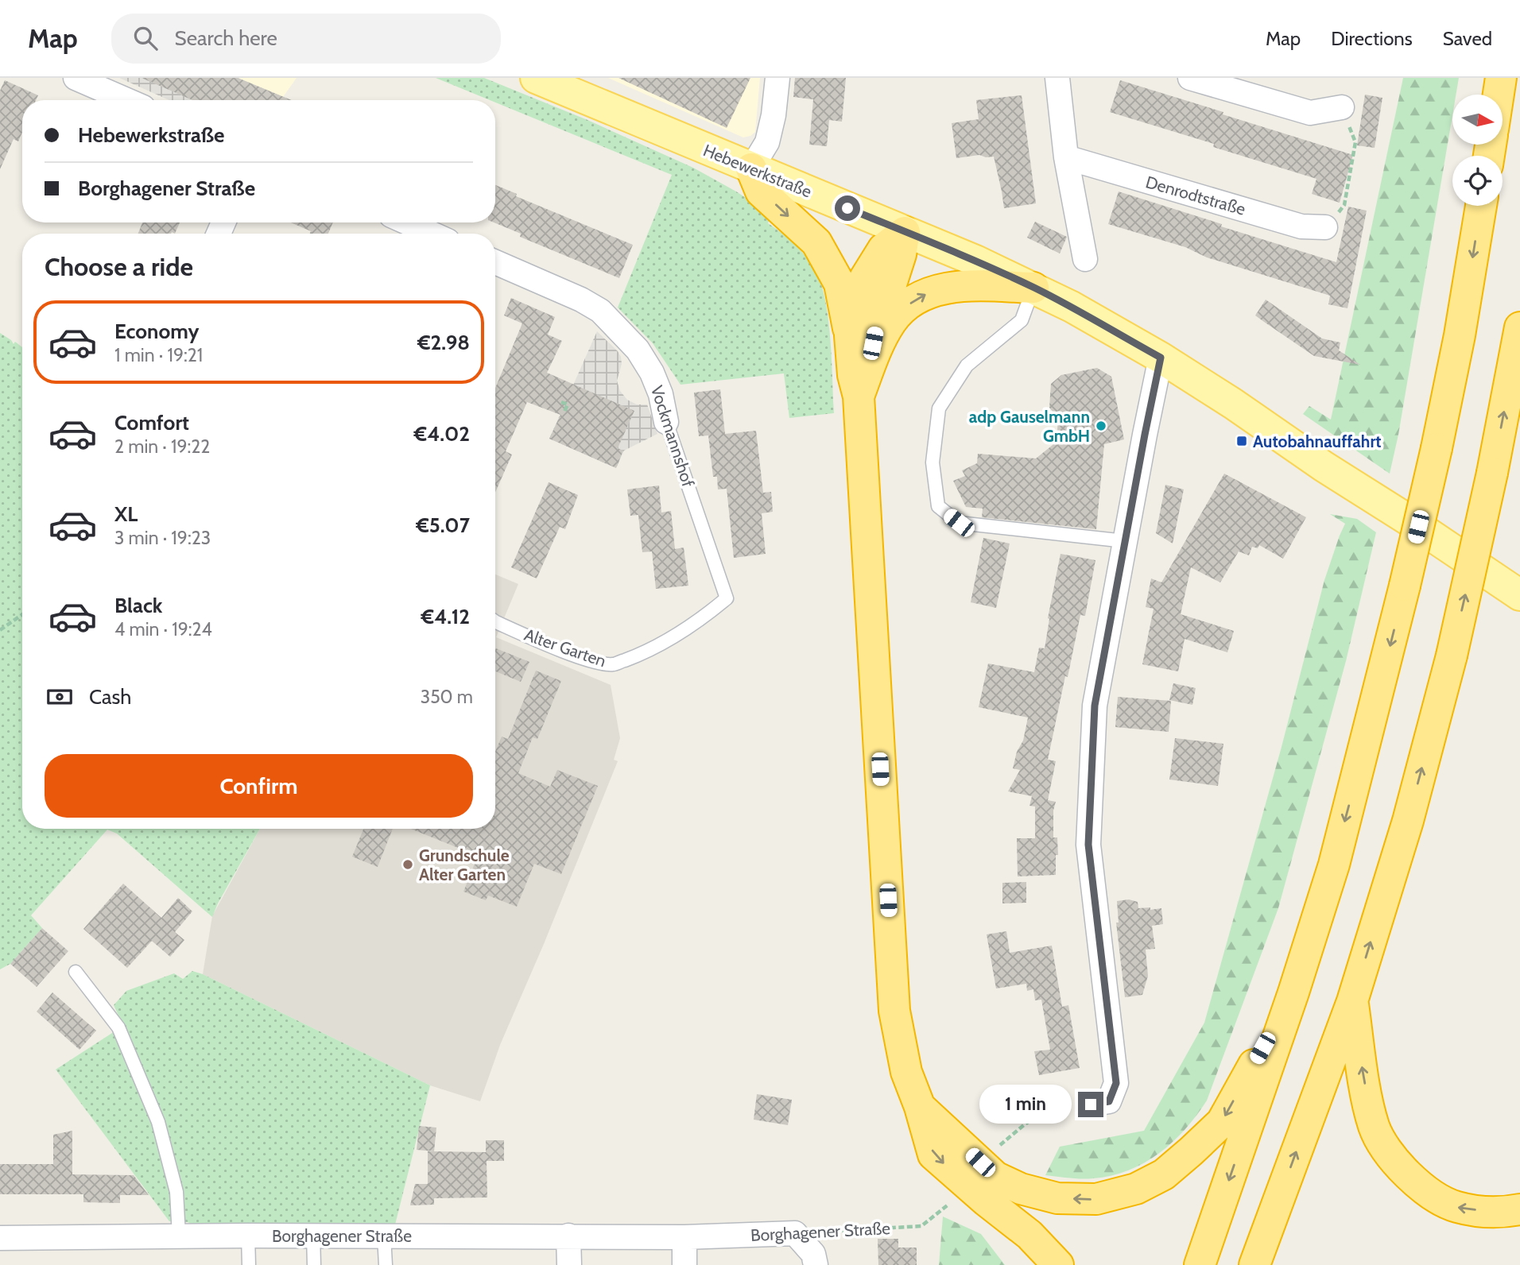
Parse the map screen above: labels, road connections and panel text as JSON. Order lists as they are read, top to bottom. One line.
{"streets":{"main road":["Hebewerkstraße"],"street":["Denrodtstraße","Vockmannshof","Borghagener Straße"],"lane":["Alter Garten"]},"crossings":[["Vockmannshof","Alter Garten"]],"places":{"other":["adp Gauselmann GmbH","Grundschule Alter Garten"],"transit":["Autobahnauffahrt"]},"north":"right","page":{"header":"Map","search":"Search here","nav":["Map","Directions","Saved"],"banner":["Hebewerkstraße","Borghagener Straße"],"heading":"Choose a ride","list":[{"name":"Economy","note":"1 min · 19:21","value":"€2.98"},{"name":"Comfort","note":"2 min · 19:22","value":"€4.02"},{"name":"XL","note":"3 min · 19:23","value":"€5.07"},{"name":"Black","note":"4 min · 19:24","value":"€4.12"}],"pay":["Cash","350 m"],"buttons":"Confirm","bubble":"1 min"}}
